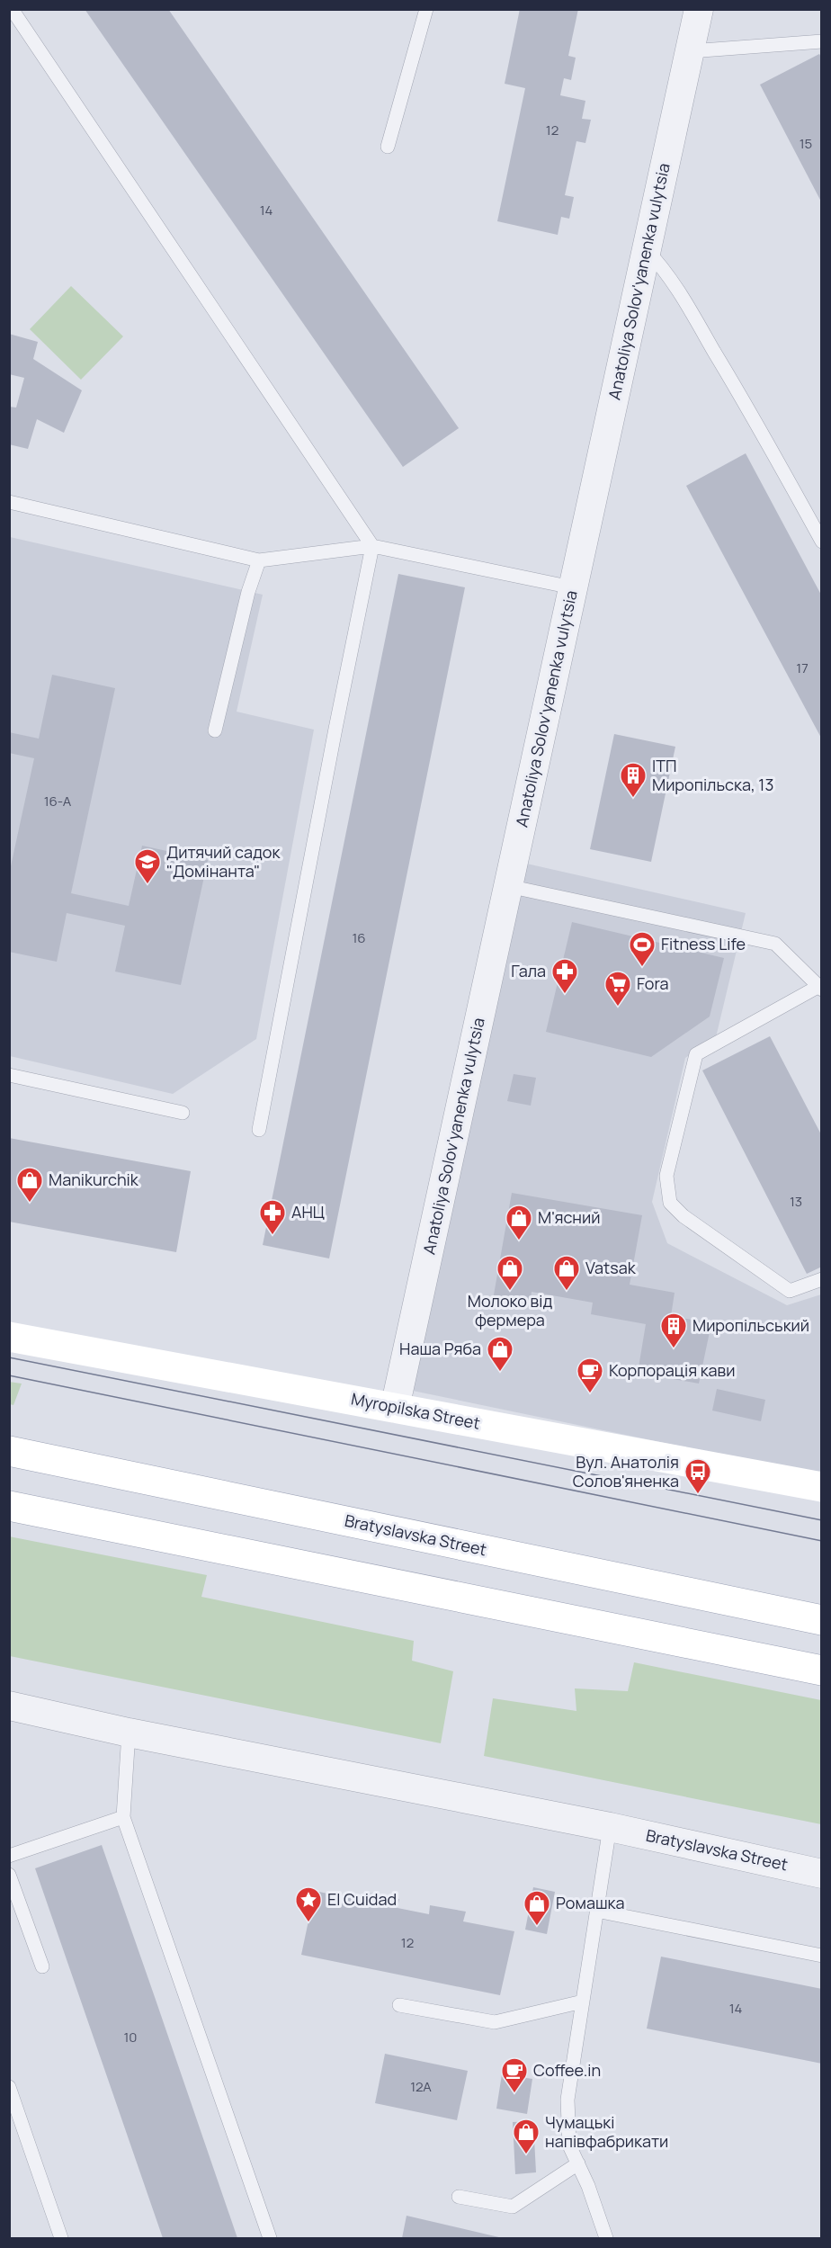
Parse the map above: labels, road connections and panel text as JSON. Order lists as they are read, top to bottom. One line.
{"streets":{"main road":["Myropilska Street","Bratyslavska Street"],"street":["Anatoliya Solov'yanenka vulytsia"]},"crossings":[["Anatoliya Solov'yanenka vulytsia","Myropilska Street"]],"places":{"building":["ІТП Миропільска, 13","Миропільський"],"school or university":["Дитячий садок \"Домінанта\""],"sports":["Fitness Life"],"pharmacy":["Гала","АНЦ"],"supermarket":["Fora"],"shop":["Manikurchik","М'ясний","Молоко від фермера","Vatsak","Наша Ряба","Ромашка","Чумацькі напівфабрикати"],"cafe":["Корпорація кави","Coffee.in"],"bus stop":["Вул. Анатолія Солов'яненка"],"place":["El Cuidad"]},"house_numbers":["12","15","14","17","16-А","16","13","12","14","10","12А"]}
